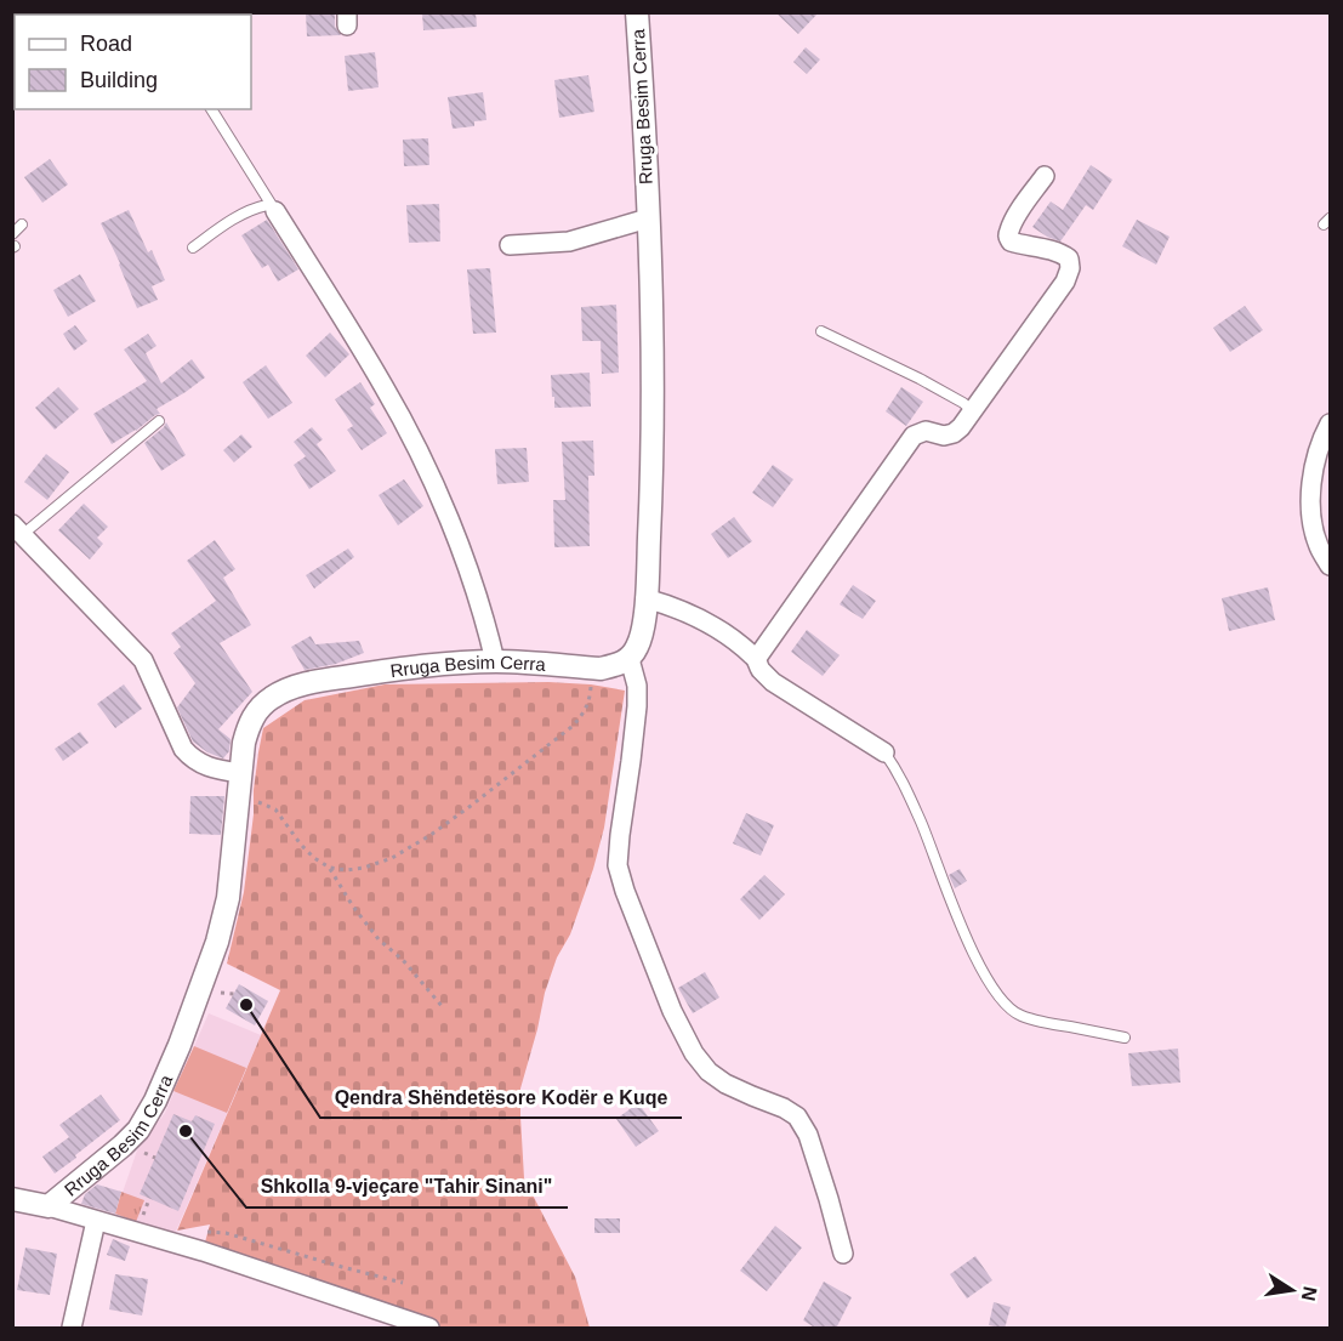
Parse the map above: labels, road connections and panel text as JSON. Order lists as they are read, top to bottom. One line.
{"streets":{"street":["Rruga Besim Cerra"]},"places":["Qendra Shëndetësore Kodër e Kuqe","Shkolla 9-vjeçare \"Tahir Sinani\""],"legend":["Road","Building"],"north":"right"}
